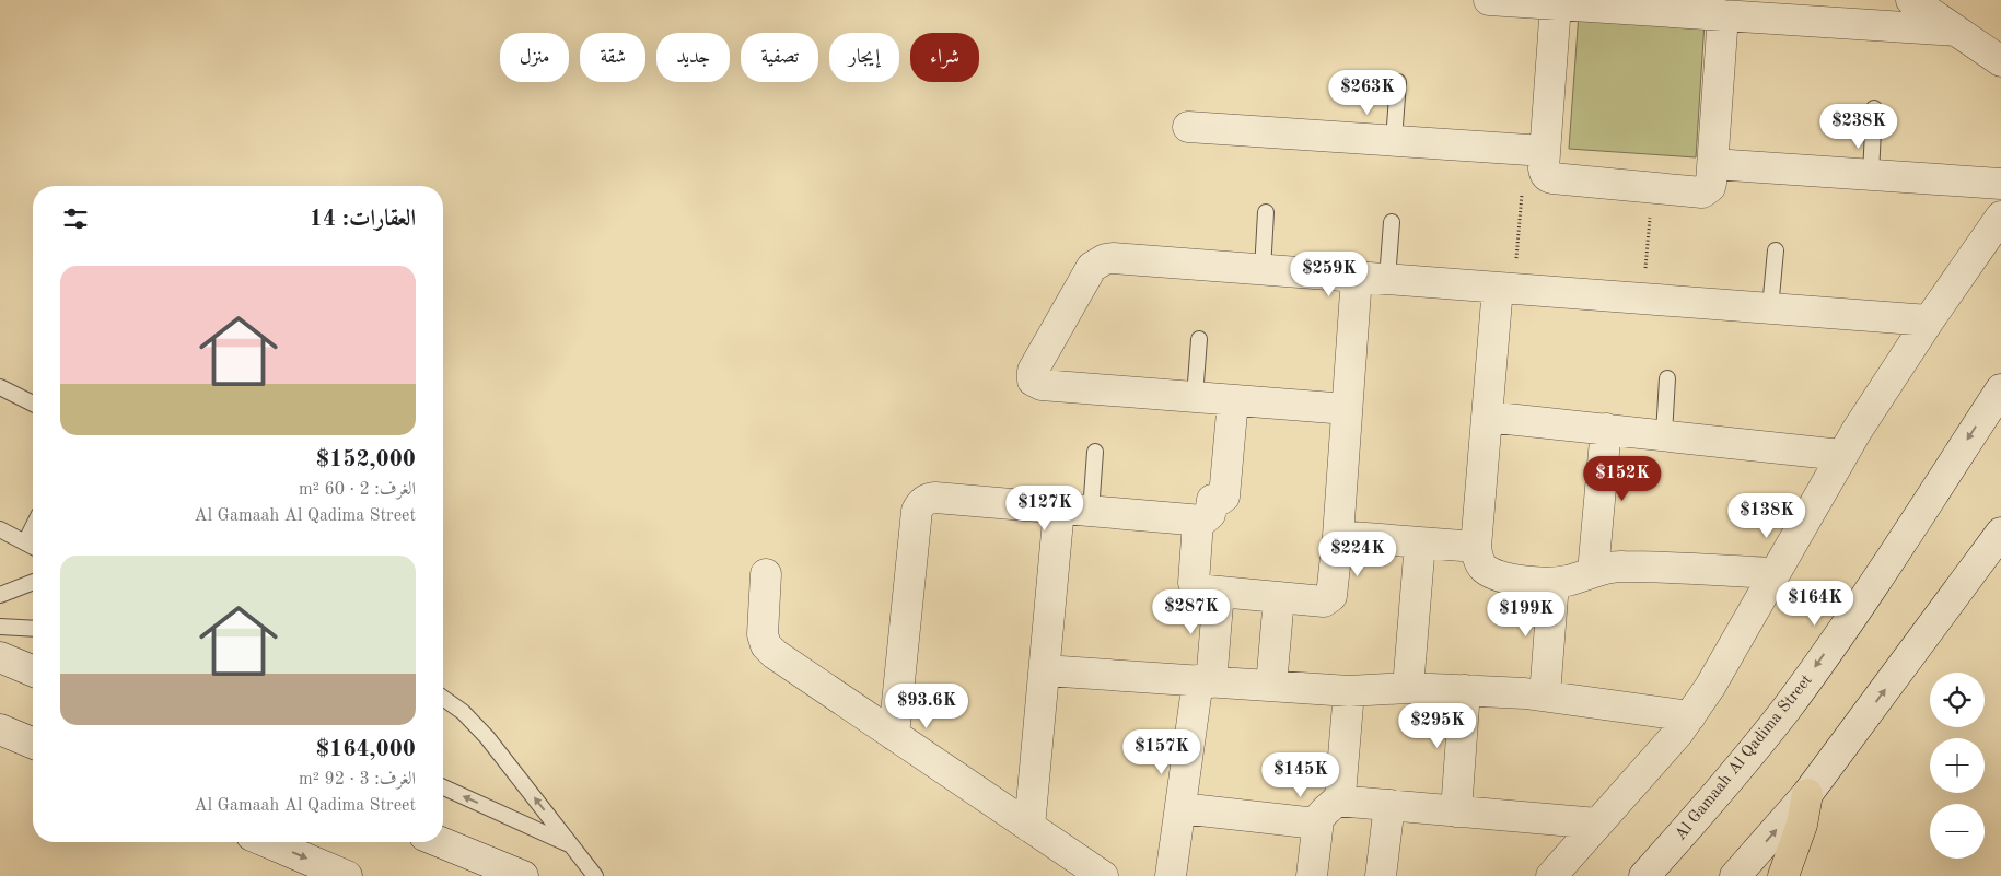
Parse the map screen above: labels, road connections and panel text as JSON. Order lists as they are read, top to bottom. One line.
{"streets":{"street":["Al Gamaah Al Qadima Street"]},"page":{"chip":["شراء","إيجار","تصفية","جديد","شقة","منزل"],"price":["$263K","$238K","$259K","$152K","$127K","$138K","$224K","$164K","$287K","$199K","$93.6K","$295K","$157K","$145K"],"heading":"العقارات: 14","list":[{"name":"$152,000","note":"الغرف: 2 · 60 m² · Al Gamaah Al Qadima Street"},{"name":"$164,000","note":"الغرف: 3 · 92 m² · Al Gamaah Al Qadima Street"}],"map_buttons":["+","−"]}}
